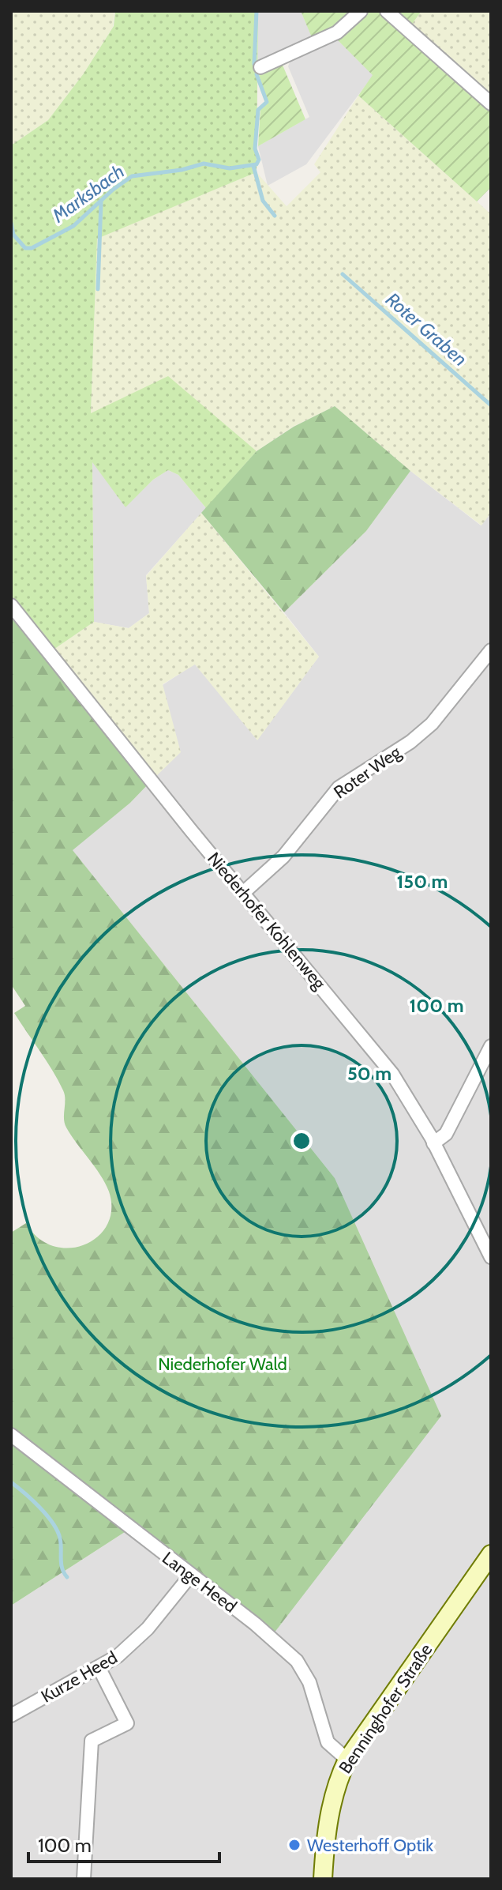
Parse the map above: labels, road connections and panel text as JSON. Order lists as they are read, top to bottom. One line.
{"streets":{"main road":["Benninghofer Straße"],"street":["Roter Weg","Niederhofer Kohlenweg","Lange Heed","Kurze Heed"]},"crossings":[["Roter Weg","Niederhofer Kohlenweg"],["Lange Heed","Kurze Heed"],["Lange Heed","Benninghofer Straße"]],"water":["Marksbach","Roter Graben"],"parks":["Niederhofer Wald"],"places":["Westerhoff Optik"],"scale_bar":"100 m","rings":["150 m","100 m","50 m"]}
